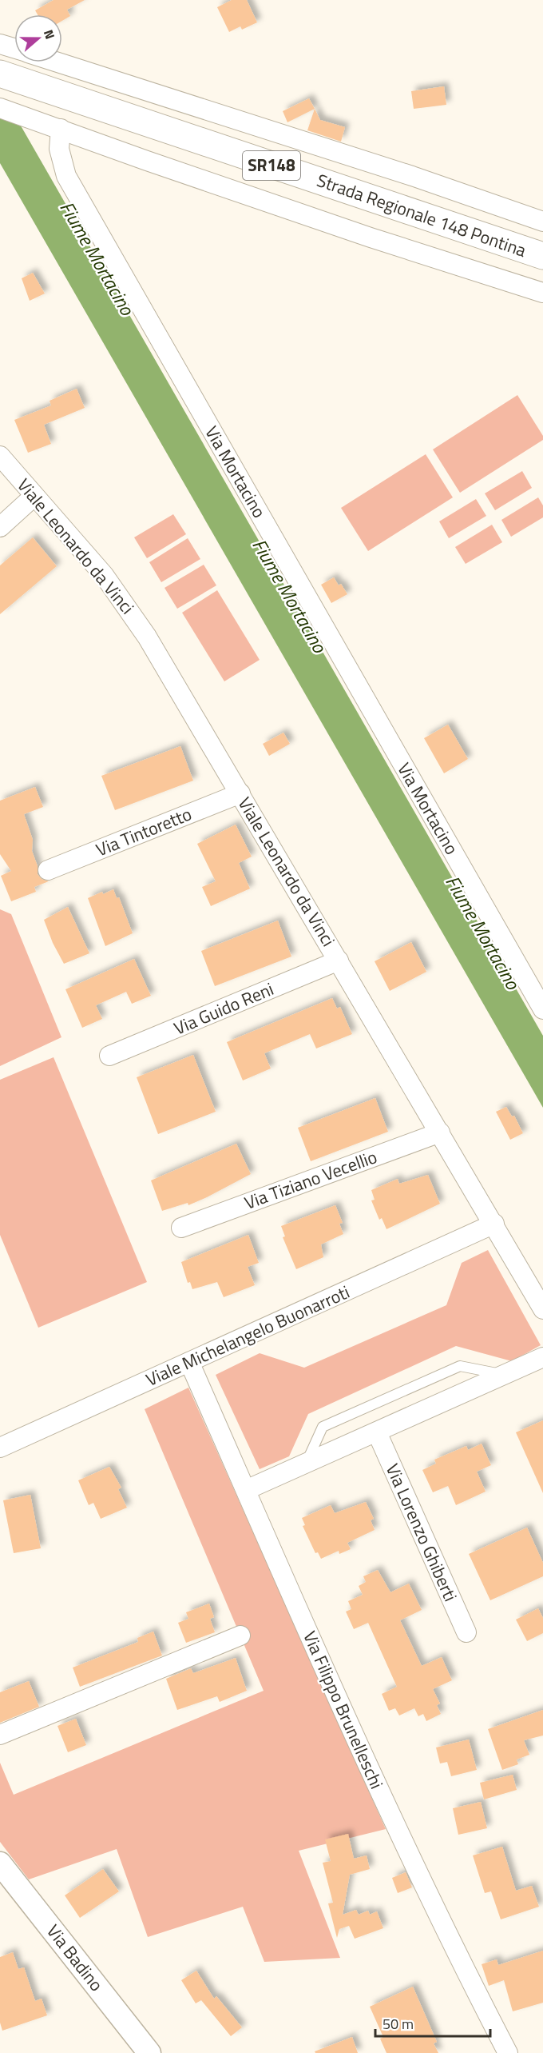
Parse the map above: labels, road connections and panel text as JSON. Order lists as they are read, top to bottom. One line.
{"streets":{"main road":["SR148","Strada Regionale 148 Pontina"],"street":["Via Mortacino","Viale Leonardo da Vinci","Via Tintoretto","Via Guido Reni","Via Tiziano Vecellio","Viale Michelangelo Buonarroti","Via Lorenzo Ghiberti","Via Filippo Brunelleschi","Via Badino"]},"crossings":[["Viale Leonardo da Vinci","Via Tintoretto"],["Viale Leonardo da Vinci","Via Guido Reni"],["Viale Leonardo da Vinci","Via Tiziano Vecellio"],["Viale Leonardo da Vinci","Viale Michelangelo Buonarroti"],["Viale Michelangelo Buonarroti","Via Filippo Brunelleschi"]],"water":["Fiume Mortacino"],"scale_bar":"50 m","north":"right"}
